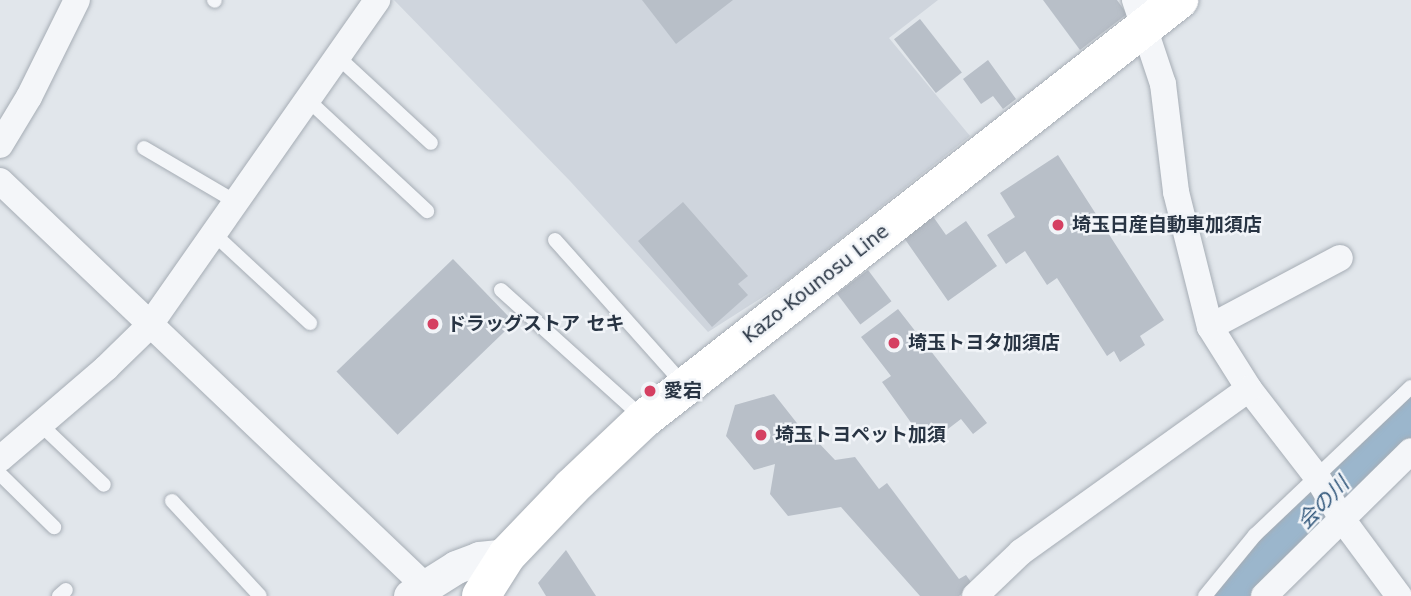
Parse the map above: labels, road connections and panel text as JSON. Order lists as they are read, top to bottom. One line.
{"streets":{"main road":["Kazo-Kounosu Line"]},"water":["会の川"],"places":["埼玉日産自動車加須店","ドラッグストア セキ","埼玉トヨタ加須店","愛宕","埼玉トヨペット加須"]}
